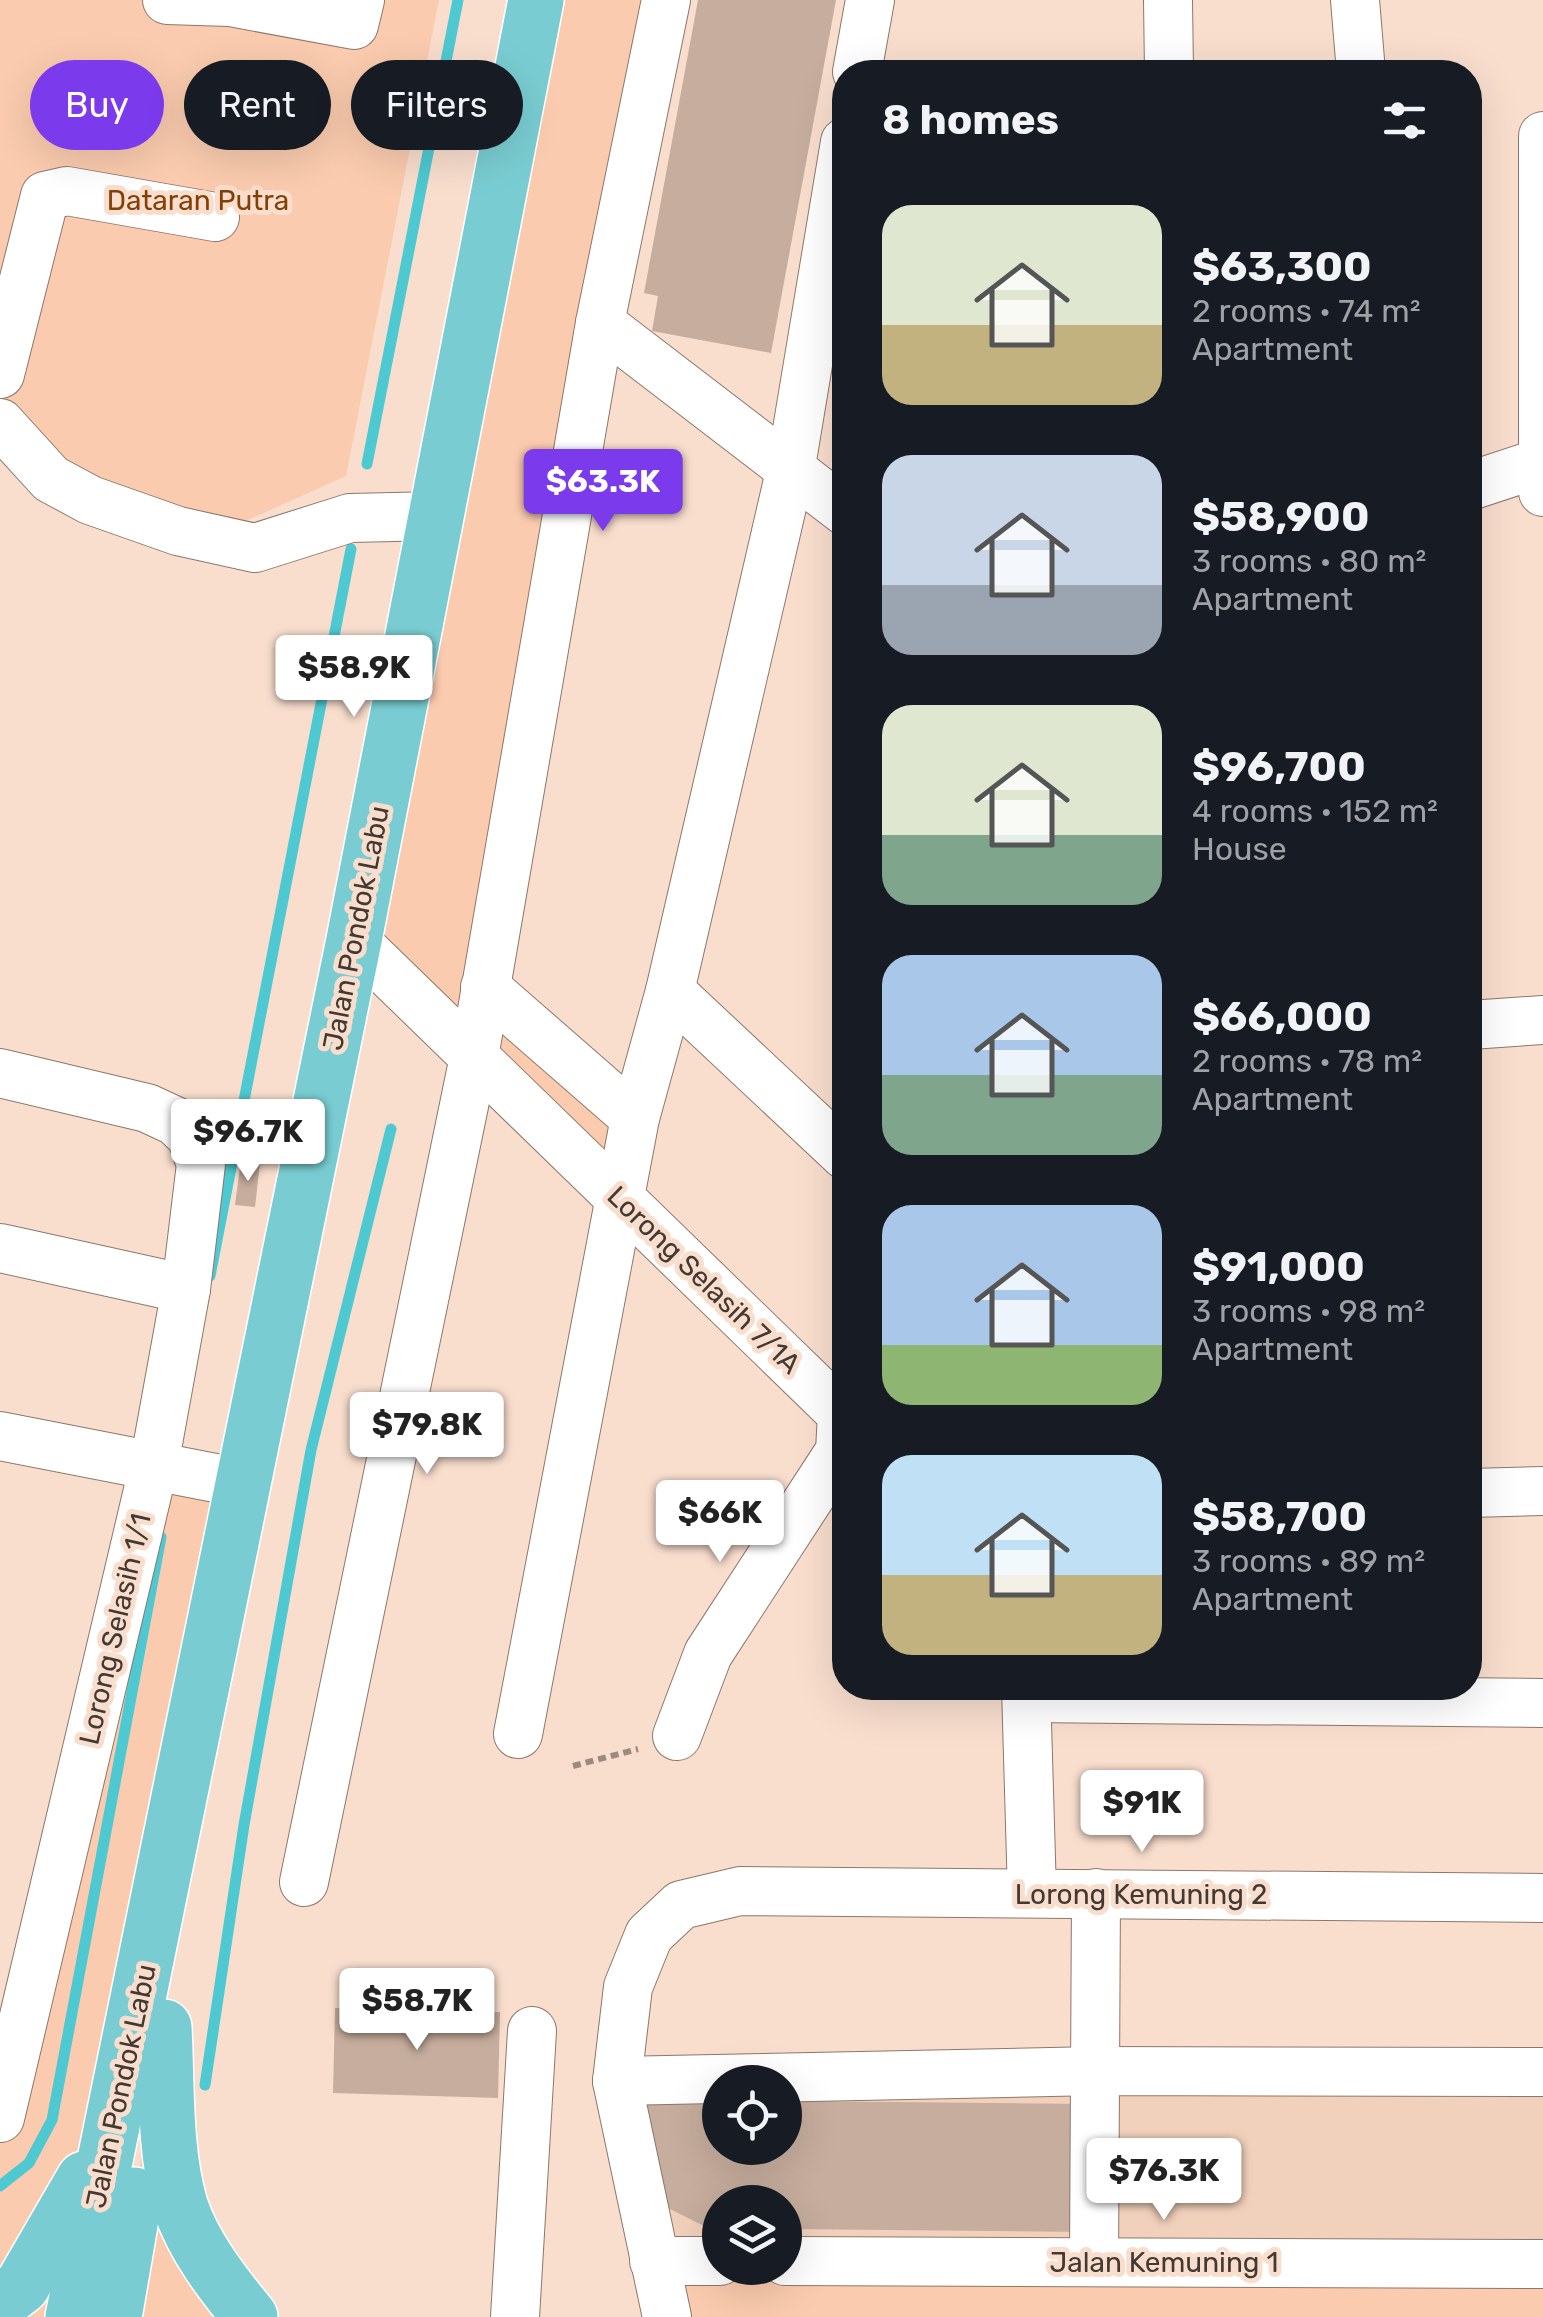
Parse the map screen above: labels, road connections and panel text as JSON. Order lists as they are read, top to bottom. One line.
{"streets":{"main road":["Jalan Pondok Labu"],"street":["Lorong Selasih 7/1A","Lorong Selasih 1/1","Lorong Kemuning 2","Jalan Kemuning 1"]},"crossings":[["Jalan Pondok Labu","Lorong Selasih 7/1A"]],"parks":["Dataran Putra"],"page":{"chip":["Buy","Rent","Filters"],"heading":"8 homes","list":[{"name":"$63,300","note":"2 rooms · 74 m² · Apartment"},{"name":"$58,900","note":"3 rooms · 80 m² · Apartment"},{"name":"$96,700","note":"4 rooms · 152 m² · House"},{"name":"$66,000","note":"2 rooms · 78 m² · Apartment"},{"name":"$91,000","note":"3 rooms · 98 m² · Apartment"},{"name":"$58,700","note":"3 rooms · 89 m² · Apartment"}],"price":["$63.3K","$58.9K","$96.7K","$79.8K","$66K","$91K","$58.7K","$76.3K"]}}
